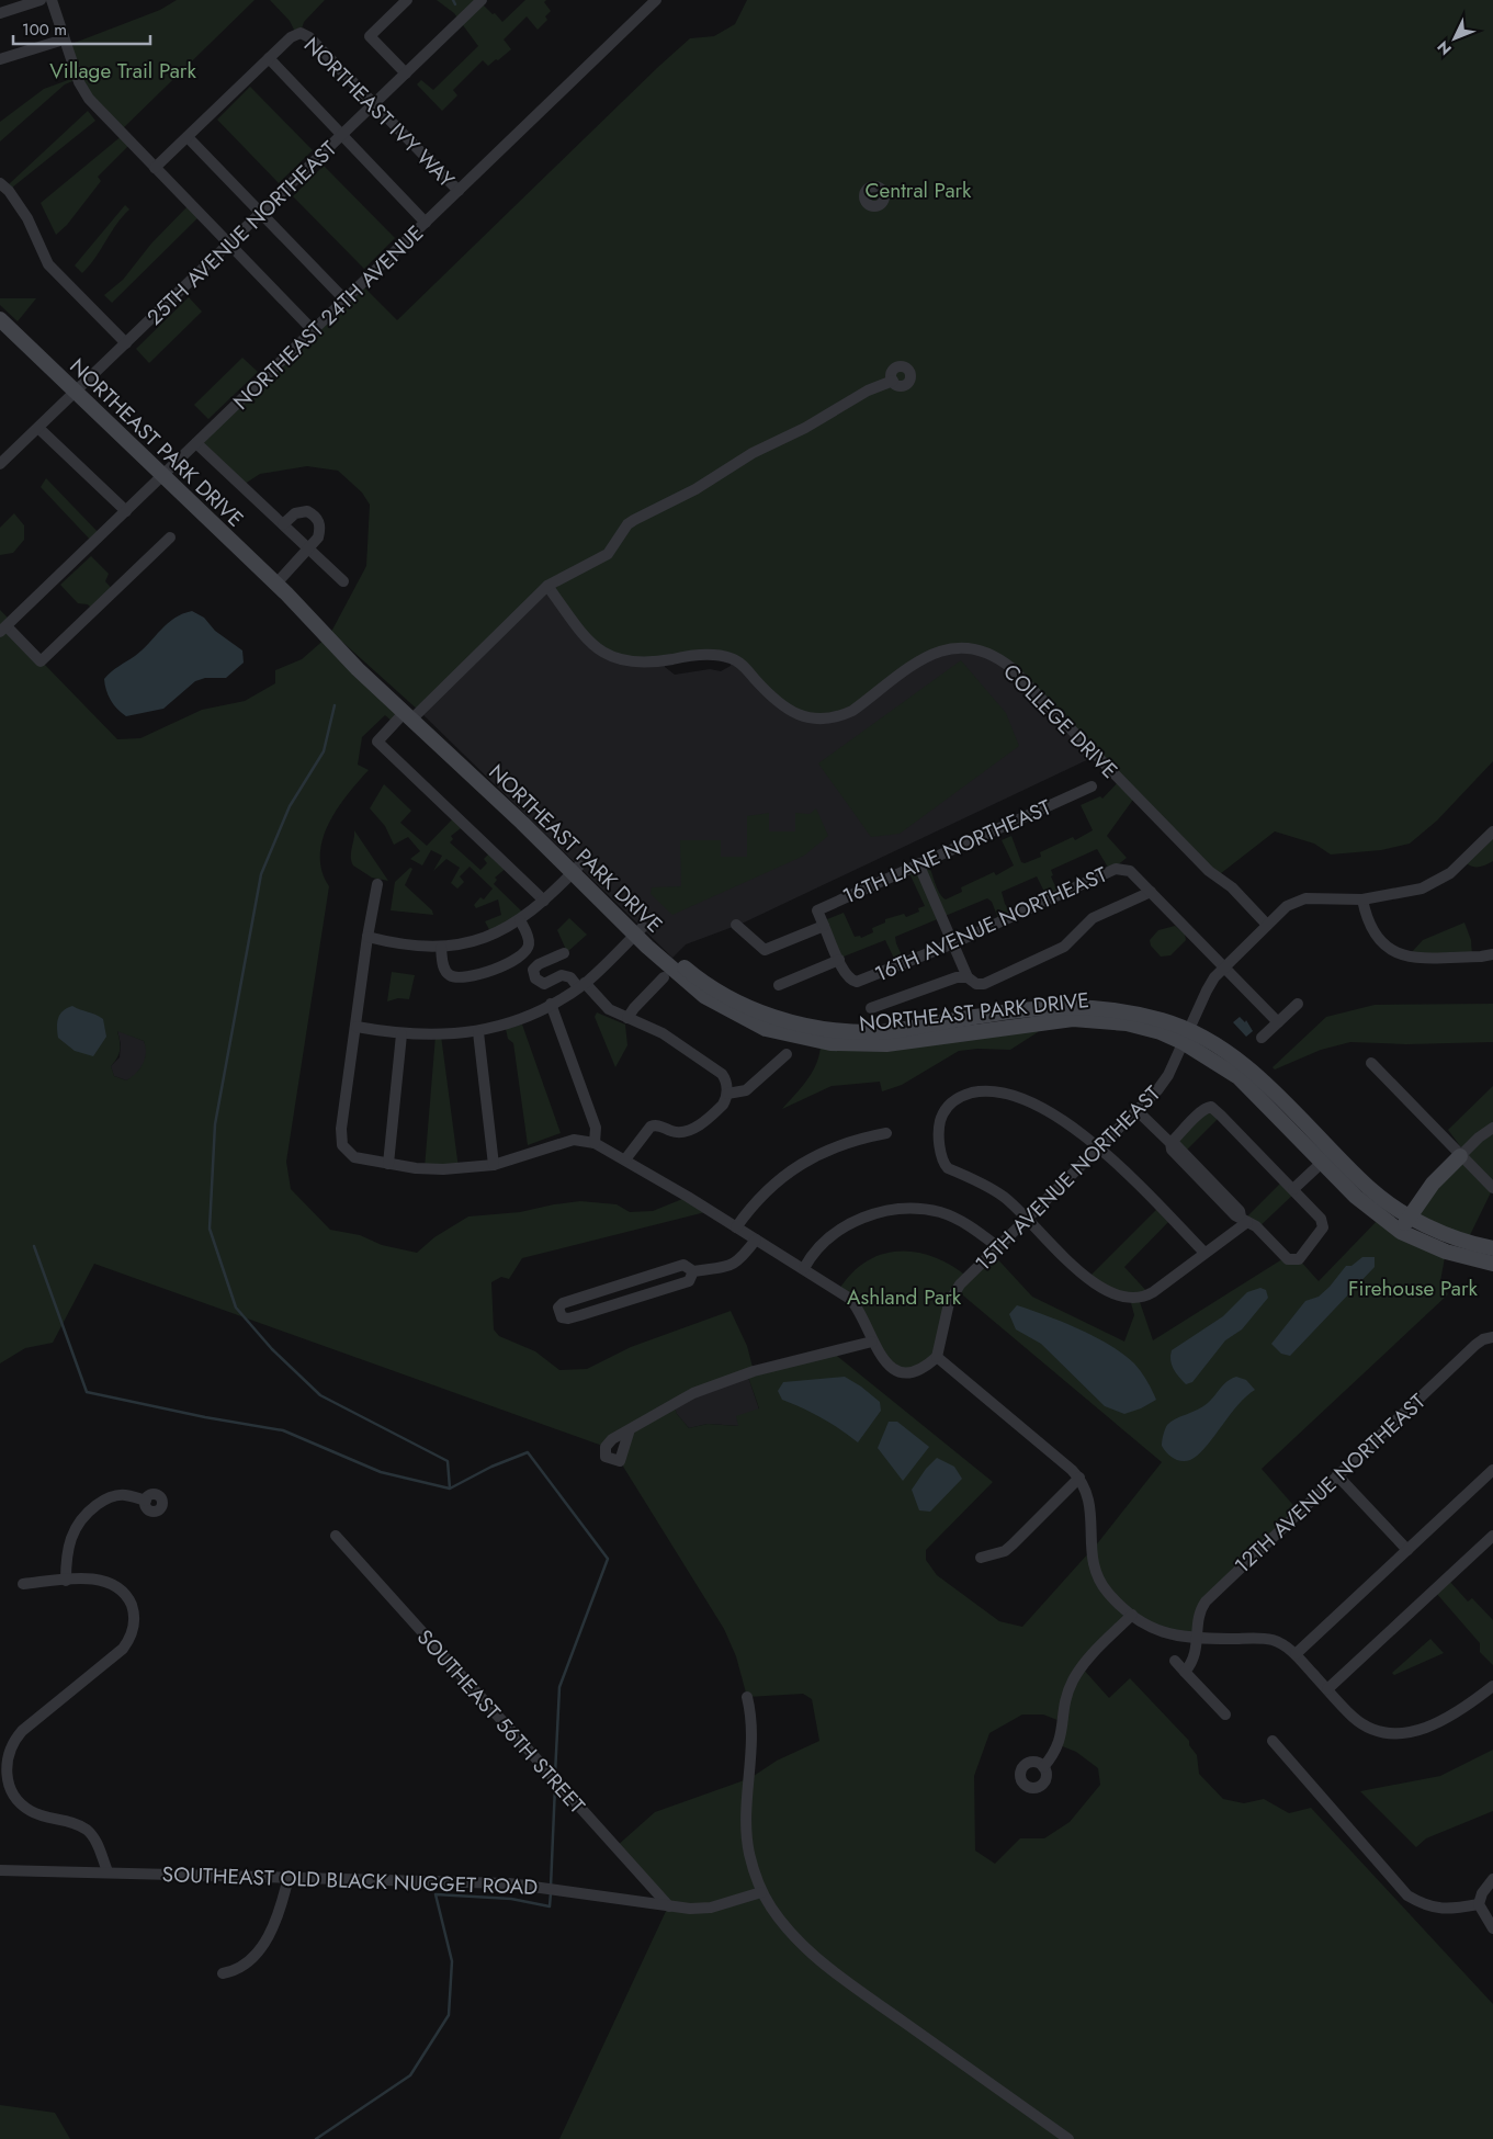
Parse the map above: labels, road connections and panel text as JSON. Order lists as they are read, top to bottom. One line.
{"streets":{"street":["NORTHEAST IVY WAY","25TH AVENUE NORTHEAST","NORTHEAST 24TH AVENUE","NORTHEAST PARK DRIVE","COLLEGE DRIVE","16TH LANE NORTHEAST","16TH AVENUE NORTHEAST","15TH AVENUE NORTHEAST","12TH AVENUE NORTHEAST","SOUTHEAST 56TH STREET","SOUTHEAST OLD BLACK NUGGET ROAD"]},"crossings":[["NORTHEAST IVY WAY","25TH AVENUE NORTHEAST"],["NORTHEAST IVY WAY","NORTHEAST 24TH AVENUE"],["25TH AVENUE NORTHEAST","NORTHEAST PARK DRIVE"],["NORTHEAST 24TH AVENUE","NORTHEAST PARK DRIVE"],["NORTHEAST PARK DRIVE","15TH AVENUE NORTHEAST"],["COLLEGE DRIVE","15TH AVENUE NORTHEAST"],["16TH LANE NORTHEAST","16TH AVENUE NORTHEAST"],["SOUTHEAST 56TH STREET","SOUTHEAST OLD BLACK NUGGET ROAD"]],"parks":["Village Trail Park","Central Park","Firehouse Park","Ashland Park"],"scale_bar":"100 m","north":"bottom left"}
